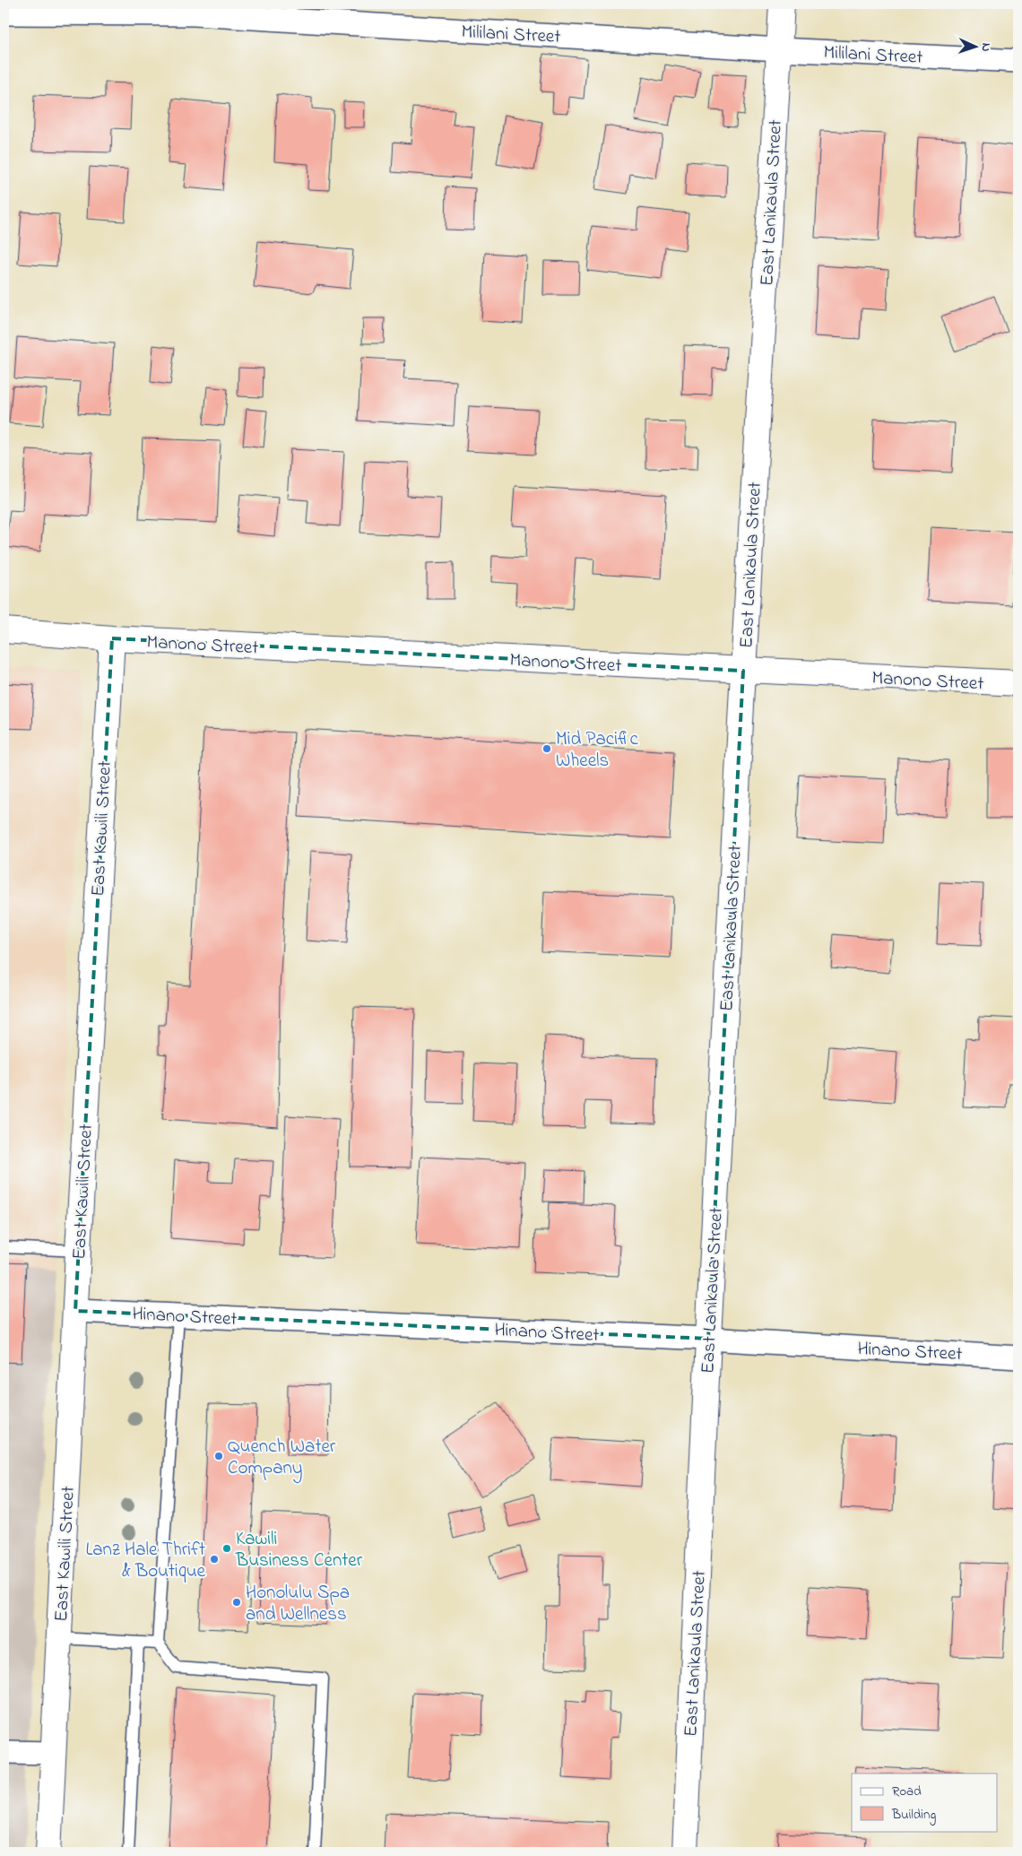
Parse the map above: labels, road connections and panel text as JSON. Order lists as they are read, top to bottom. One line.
{"streets":{"street":["Mililani Street","East Lanikaula Street","Manono Street","East Kawili Street","Hinano Street"]},"crossings":[["Mililani Street","East Lanikaula Street"],["East Lanikaula Street","Manono Street"],["East Lanikaula Street","Hinano Street"],["Manono Street","East Kawili Street"],["East Kawili Street","Hinano Street"]],"places":["Mid Pacific Wheels","Quench Water Company","Kawili Business Center","Lanz Hale Thrift & Boutique","Honolulu Spa and Wellness"],"legend":["Road","Building"],"north":"right"}
